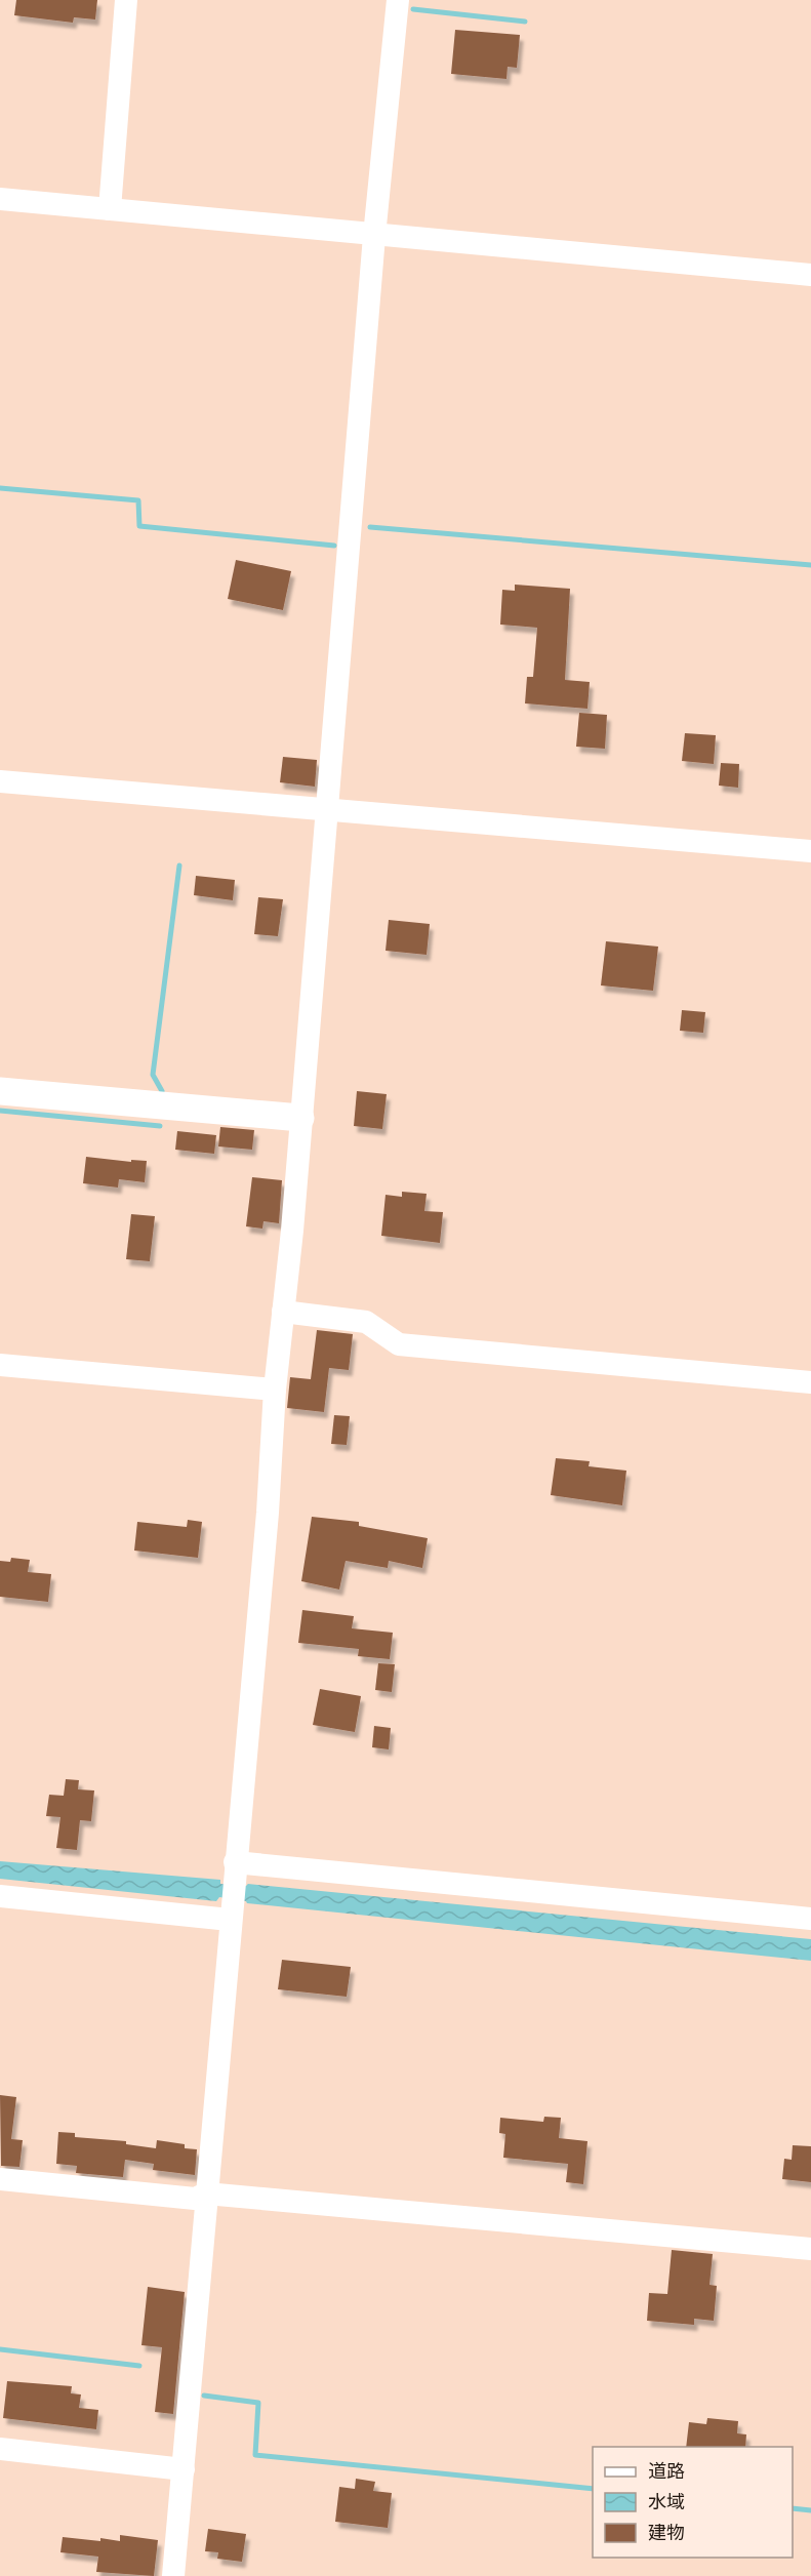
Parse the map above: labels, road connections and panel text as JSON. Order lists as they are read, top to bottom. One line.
{"legend":["道路","水域","建物"]}
